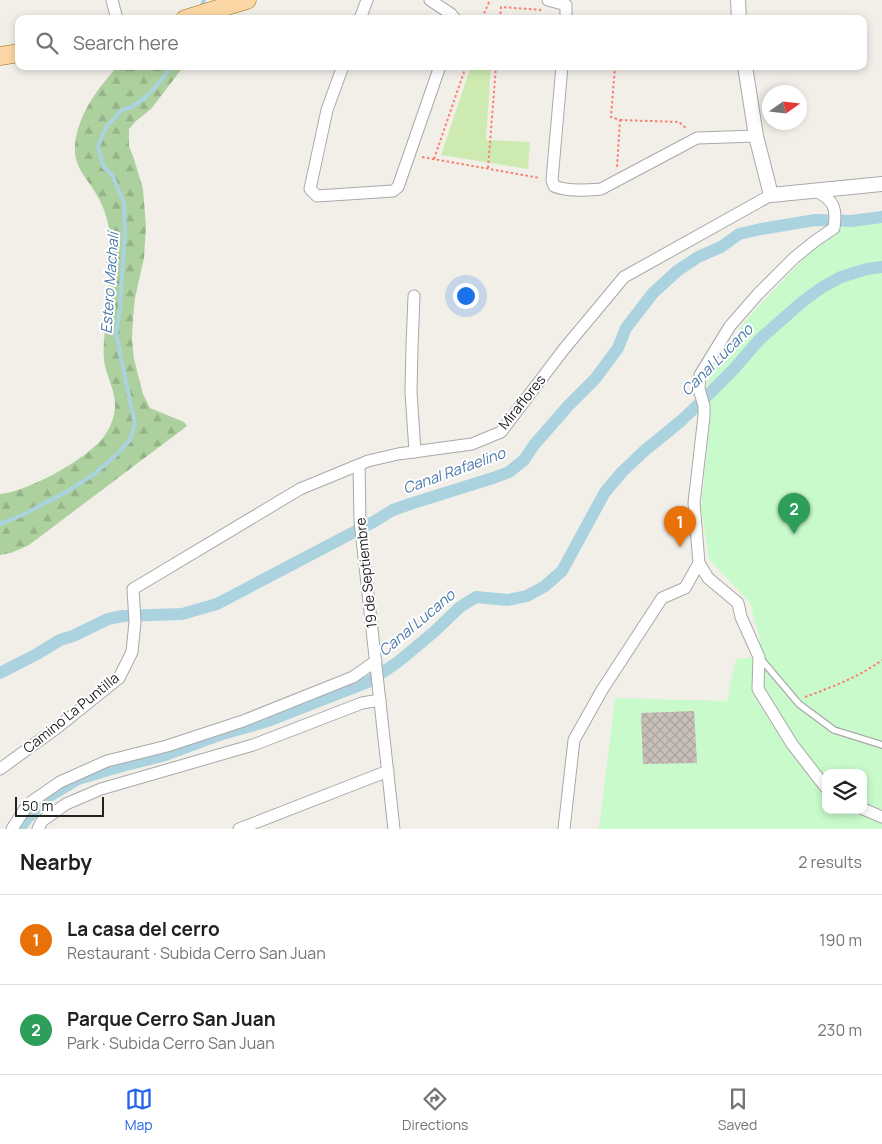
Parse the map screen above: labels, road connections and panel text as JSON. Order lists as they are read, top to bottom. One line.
{"streets":{"street":["Miraflores","19 de Septiembre","Camino La Puntilla"]},"crossings":[["Miraflores","19 de Septiembre"],["Miraflores","Camino La Puntilla"]],"water":["Estero Machalí","Canal Lucano","Canal Rafaelino"],"scale_bar":"50 m","north":"right","page":{"search":"Search here","pins":["2","1"],"scale":"50 m","heading":["Nearby","2 results"],"list":[{"mark":"1","name":"La casa del cerro","note":"Restaurant · Subida Cerro San Juan","value":"190 m"},{"mark":"2","name":"Parque Cerro San Juan","note":"Park · Subida Cerro San Juan","value":"230 m"}],"nav":["Map","Directions","Saved"]}}
